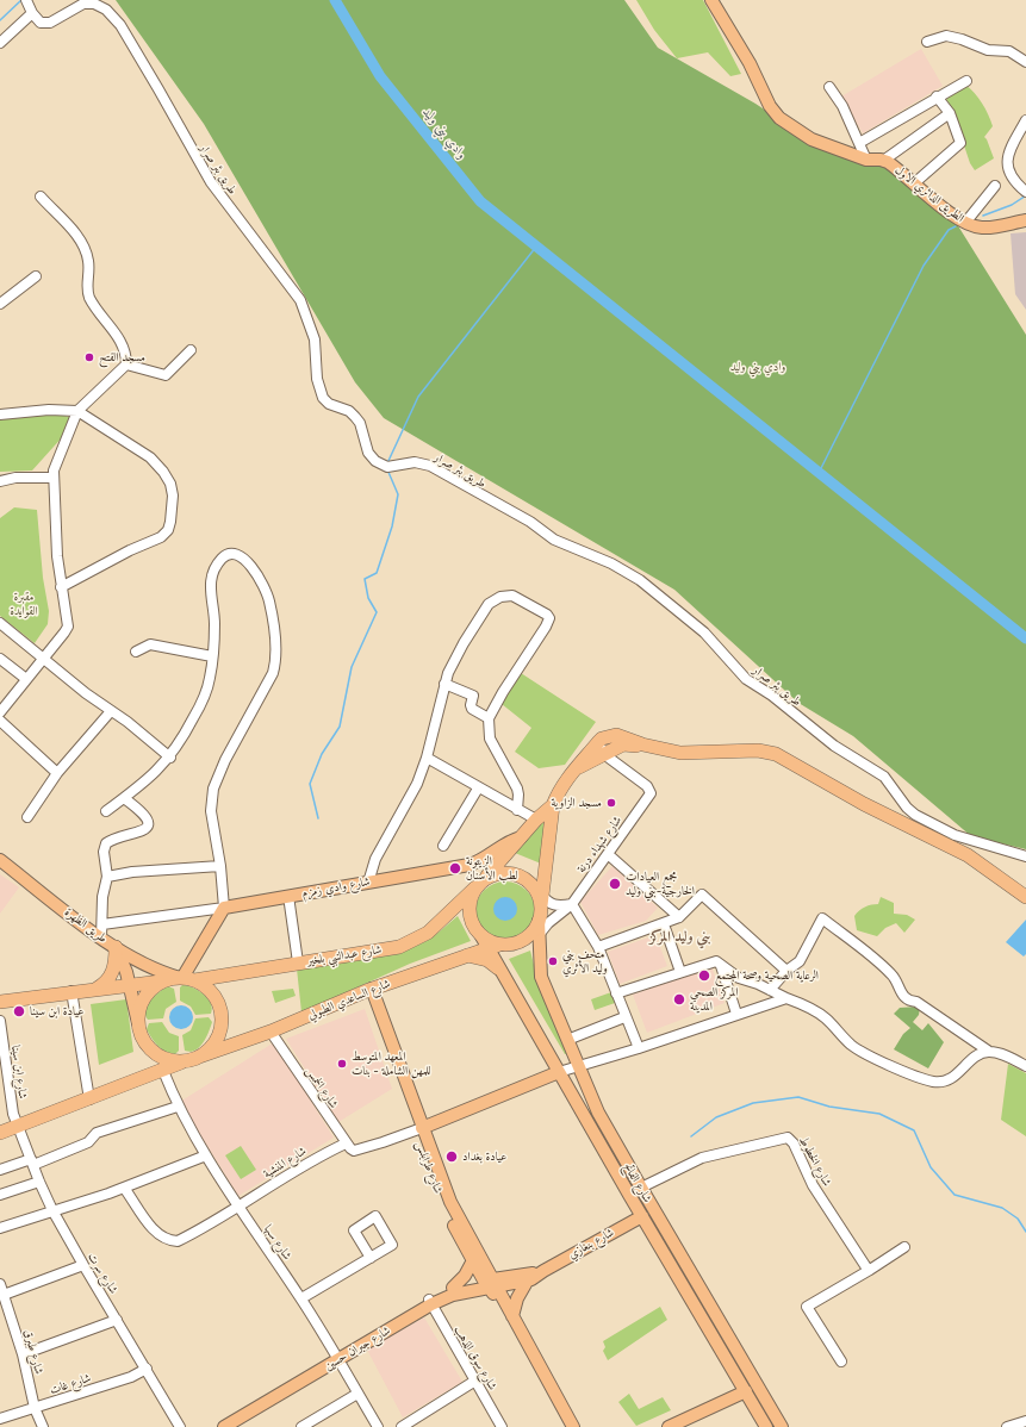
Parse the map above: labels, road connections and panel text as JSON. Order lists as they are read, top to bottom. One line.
{"streets":{"highway":["شارع عبدالنبي بلخير","شارع الساعدي الطبولي"],"main road":["الطريق الدائري الاول","شارع وادي زمزم","طريق الظهرة","شارع طرابلس","شارع الفاتح","شارع بنغازي","شارع جبران حسين"],"street":["طريق بئر صرار","شارع شهداء درنة","شارع ابن سينا","شارع الخمس","شارع الخطوط","شارع المنشية","شارع سبها","شارع سرت","شارع طبرق","شارع سوق الذهب","شارع غات"]},"crossings":[["شارع شهداء درنة","شارع الفاتح"],["شارع وادي زمزم","شارع عبدالنبي بلخير"],["طريق الظهرة","شارع عبدالنبي بلخير"],["طريق الظهرة","شارع الساعدي الطبولي"],["شارع عبدالنبي بلخير","شارع الساعدي الطبولي"],["شارع عبدالنبي بلخير","شارع الفاتح"],["شارع الساعدي الطبولي","شارع الخمس"],["شارع الساعدي الطبولي","شارع طرابلس"],["شارع الساعدي الطبولي","شارع الفاتح"],["شارع ابن سينا","شارع سرت"],["شارع الخمس","شارع المنشية"],["شارع الخطوط","شارع الفاتح"],["شارع المنشية","شارع سبها"],["شارع الفاتح","شارع بنغازي"],["شارع سبها","شارع جبران حسين"],["شارع سرت","شارع غات"],["شارع جبران حسين","شارع سوق الذهب"],["شارع طبرق","شارع غات"]],"districts":["بني وليد المركز"],"water":["وادي بني وليد"],"parks":["وادي بني وليد","مقبرة القوايدة"],"places":["مسجد الفتح","مسجد الزاوية","الزيتونة لطب الأسنان","مجمع العيادات الخارجية-بني وليد","متحف بني وليد الأثري","الرعاية الصحية وصحة المجتمع","المركز الصحي المدينة","عيادة ابن سينا","المعهد المتوسط للمهن الشاملة - بنات","عيادة بغداد"]}
